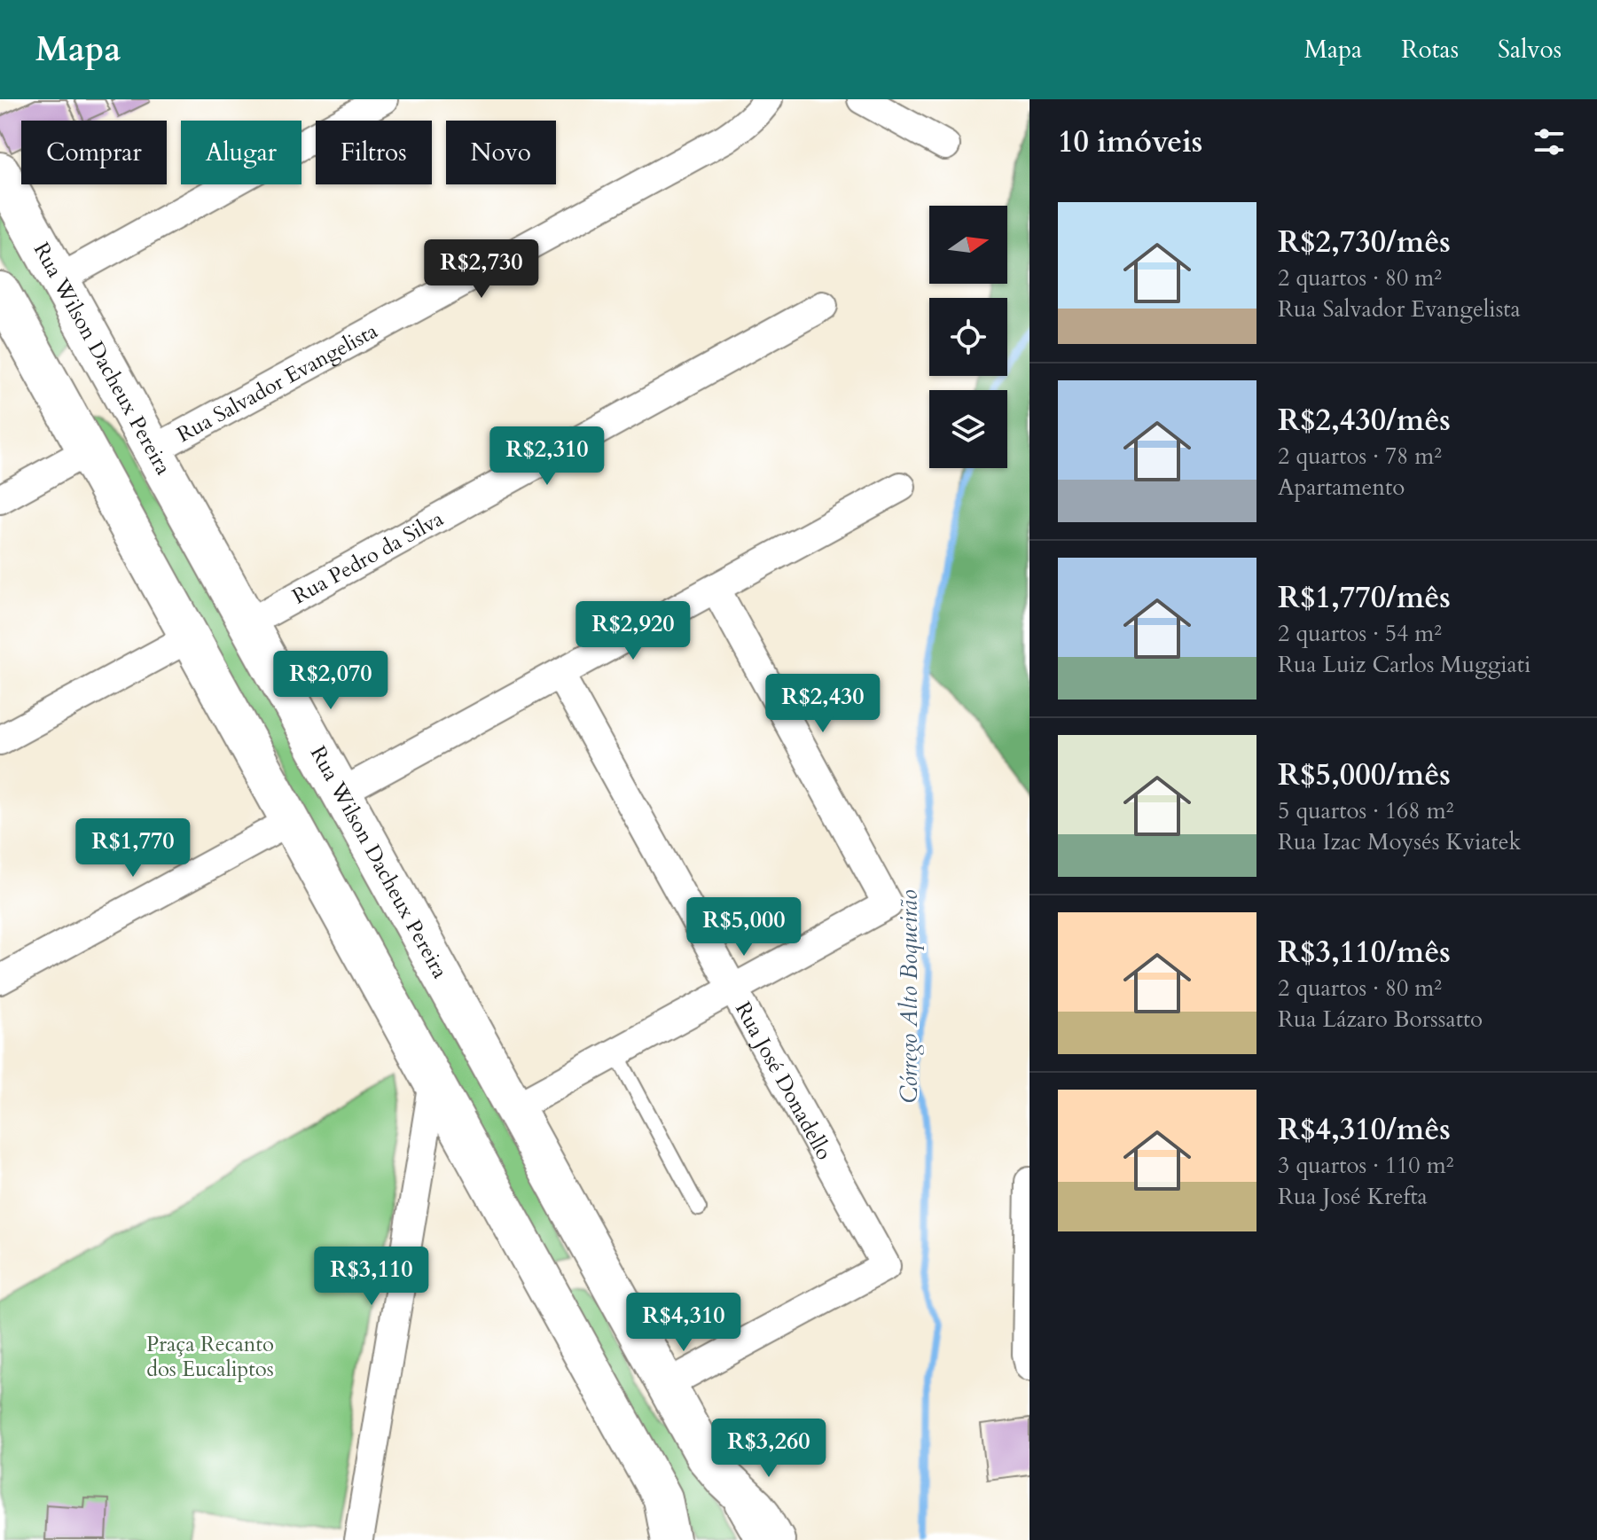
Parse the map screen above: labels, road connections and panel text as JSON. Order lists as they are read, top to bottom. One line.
{"streets":{"main road":["Rua Wilson Dacheux Pereira"],"street":["Rua Salvador Evangelista","Rua Pedro da Silva","Rua José Donadello"]},"crossings":[["Rua Wilson Dacheux Pereira","Rua Salvador Evangelista"],["Rua Wilson Dacheux Pereira","Rua Pedro da Silva"],["Rua Wilson Dacheux Pereira","Rua José Donadello"]],"water":["Córrego Alto Boqueirão"],"parks":["Praça Recanto dos Eucaliptos"],"north":"right","page":{"header":"Mapa","nav":["Mapa","Rotas","Salvos"],"heading":"10 imóveis","chip":["Comprar","Alugar","Filtros","Novo"],"list":[{"name":"R$2,730/mês","note":"2 quartos · 80 m² · Rua Salvador Evangelista"},{"name":"R$2,430/mês","note":"2 quartos · 78 m² · Apartamento"},{"name":"R$1,770/mês","note":"2 quartos · 54 m² · Rua Luiz Carlos Muggiati"},{"name":"R$5,000/mês","note":"5 quartos · 168 m² · Rua Izac Moysés Kviatek"},{"name":"R$3,110/mês","note":"2 quartos · 80 m² · Rua Lázaro Borssatto"},{"name":"R$4,310/mês","note":"3 quartos · 110 m² · Rua José Krefta"}],"price":["R$2,730","R$2,310","R$2,920","R$2,070","R$2,430","R$1,770","R$5,000","R$3,110","R$4,310","R$3,260"]}}
